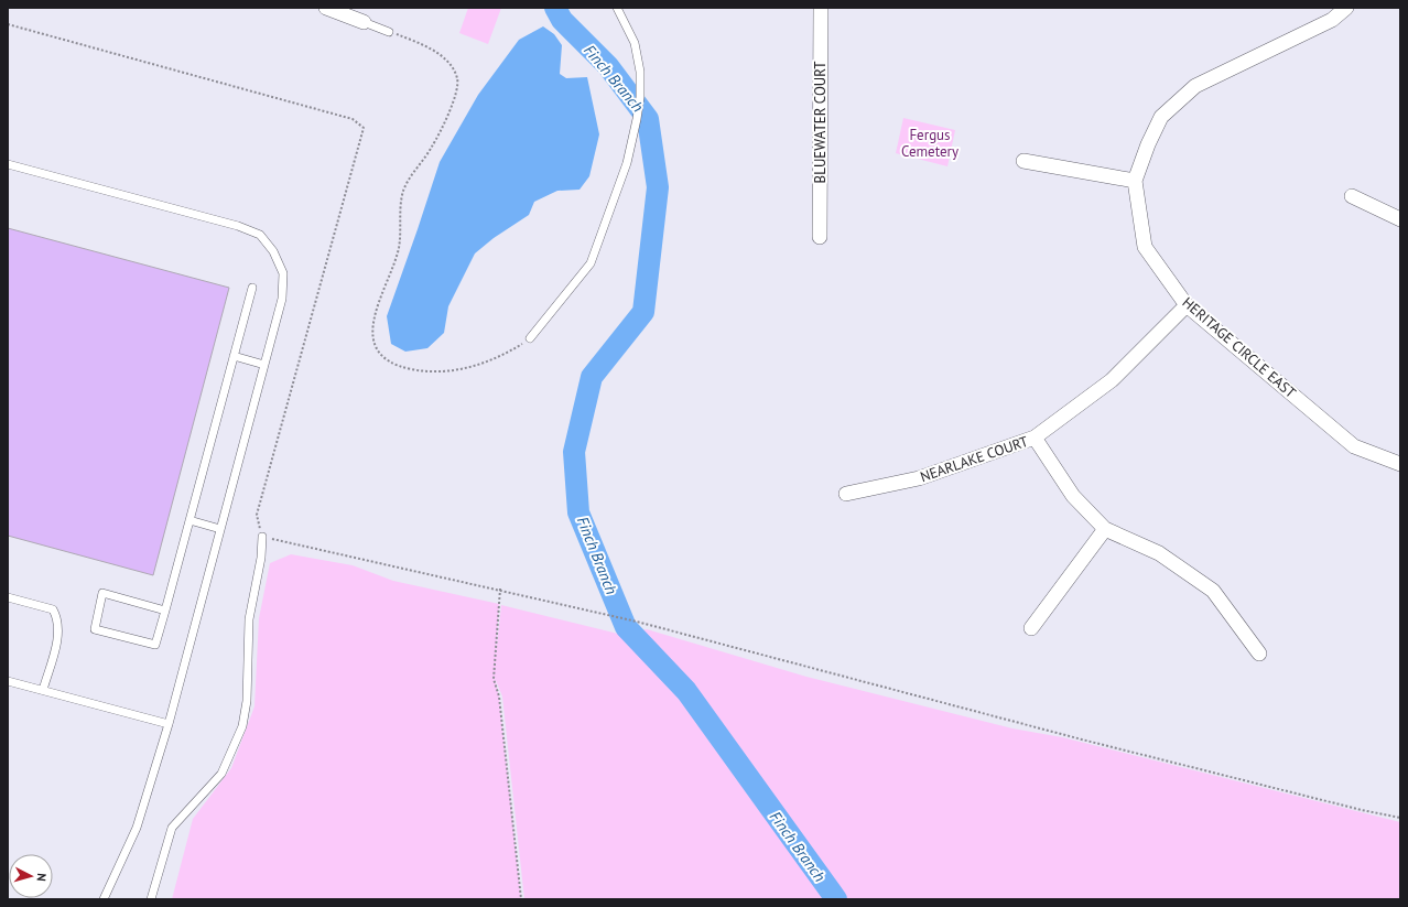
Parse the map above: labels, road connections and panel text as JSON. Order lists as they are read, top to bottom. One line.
{"streets":{"street":["BLUEWATER COURT","HERITAGE CIRCLE EAST","NEARLAKE COURT"]},"crossings":[["HERITAGE CIRCLE EAST","NEARLAKE COURT"]],"water":["Finch Branch"],"parks":["Fergus Cemetery"],"north":"right"}
